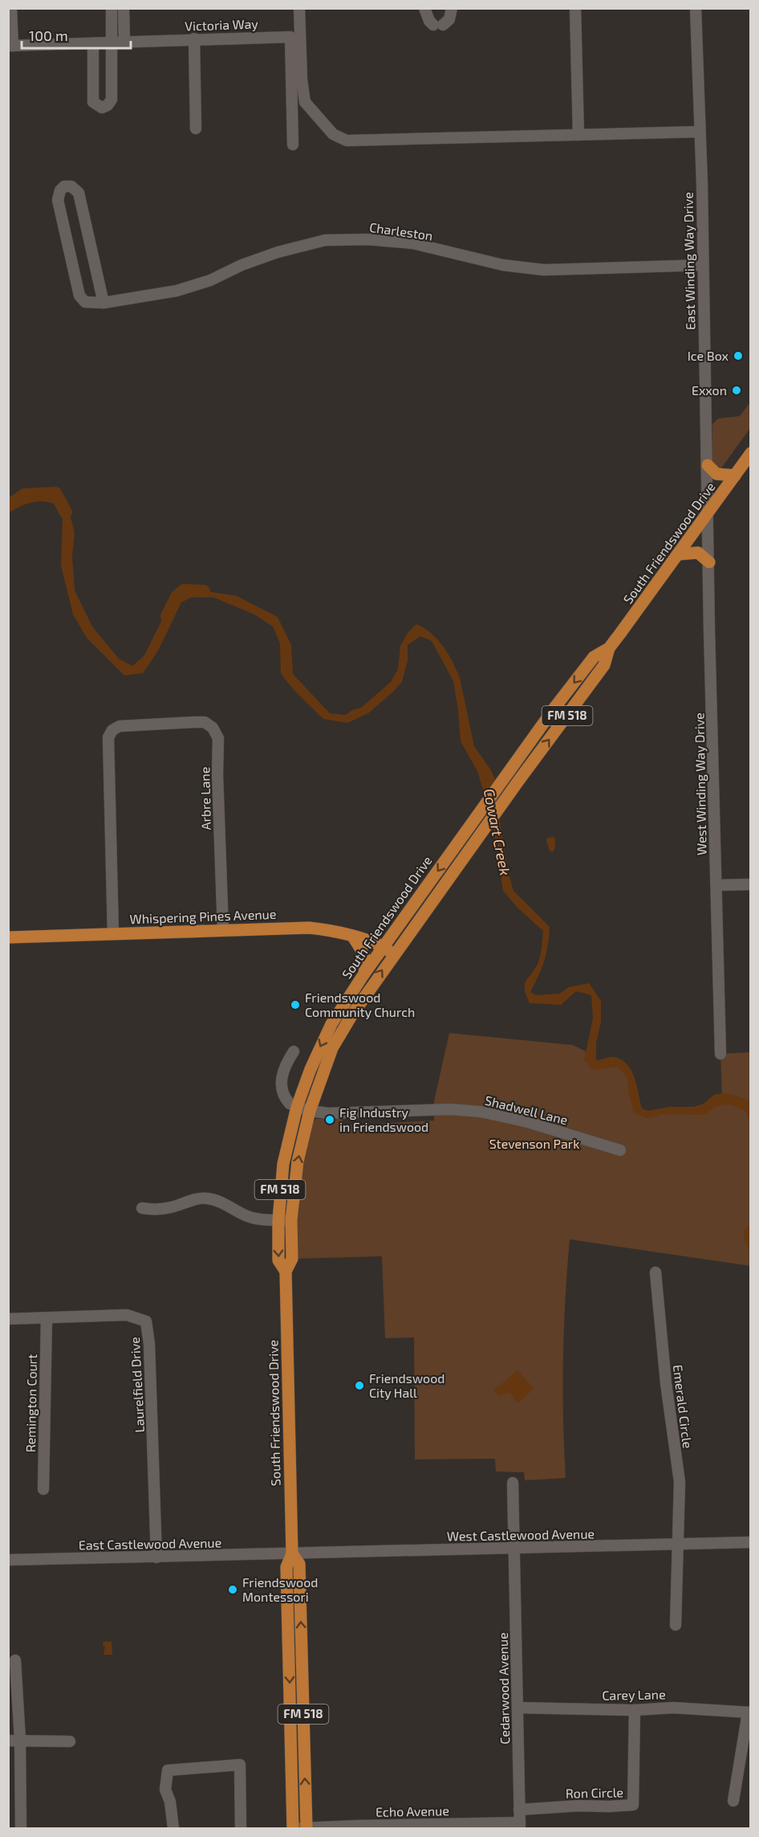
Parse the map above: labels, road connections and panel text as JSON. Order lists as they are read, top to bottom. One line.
{"streets":{"main road":["South Friendswood Drive","FM 518","Whispering Pines Avenue"],"street":["Victoria Way","Charleston","East Winding Way Drive","West Winding Way Drive","Arbre Lane","Shadwell Lane","Laurelfield Drive","Remington Court","Emerald Circle","West Castlewood Avenue","East Castlewood Avenue","Cedarwood Avenue","Carey Lane","Ron Circle","Echo Avenue"]},"crossings":[["Charleston","East Winding Way Drive"],["East Winding Way Drive","South Friendswood Drive"],["East Winding Way Drive","West Winding Way Drive"],["South Friendswood Drive","West Winding Way Drive"],["South Friendswood Drive","Whispering Pines Avenue"],["South Friendswood Drive","Shadwell Lane"],["South Friendswood Drive","West Castlewood Avenue"],["South Friendswood Drive","East Castlewood Avenue"],["South Friendswood Drive","Echo Avenue"],["Arbre Lane","Whispering Pines Avenue"],["Laurelfield Drive","Remington Court"],["Laurelfield Drive","East Castlewood Avenue"],["Emerald Circle","West Castlewood Avenue"],["West Castlewood Avenue","East Castlewood Avenue"],["West Castlewood Avenue","Cedarwood Avenue"],["Cedarwood Avenue","Carey Lane"],["Cedarwood Avenue","Ron Circle"],["Cedarwood Avenue","Echo Avenue"],["Carey Lane","Ron Circle"]],"water":["Cowart Creek"],"parks":["Stevenson Park"],"places":["Ice Box","Exxon","Friendswood Community Church","Fig Industry in Friendswood","Friendswood City Hall","Friendswood Montessori"],"scale_bar":"100 m"}
